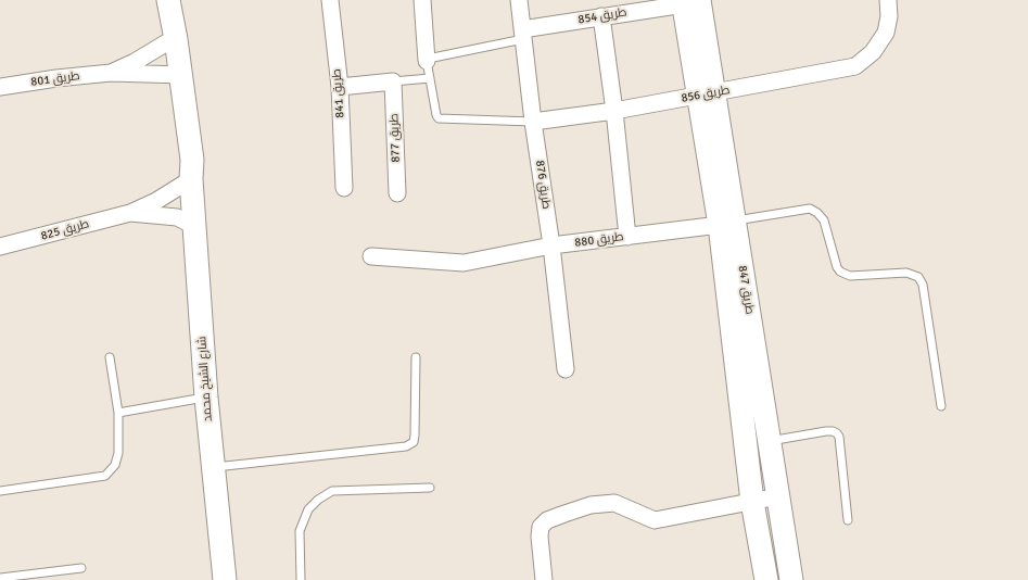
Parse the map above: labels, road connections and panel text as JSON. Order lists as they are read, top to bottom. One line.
{"streets":{"street":["طريق 854","طريق 801","طريق 841","طريق 856","طريق 877","طريق 876","طريق 825","طريق 880","طريق 847","شارع الشيخ محمد"]},"crossings":[["طريق 854","طريق 876"],["طريق 854","طريق 847"],["طريق 801","شارع الشيخ محمد"],["طريق 856","طريق 876"],["طريق 856","طريق 847"],["طريق 876","طريق 880"],["طريق 825","شارع الشيخ محمد"],["طريق 880","طريق 847"]]}
